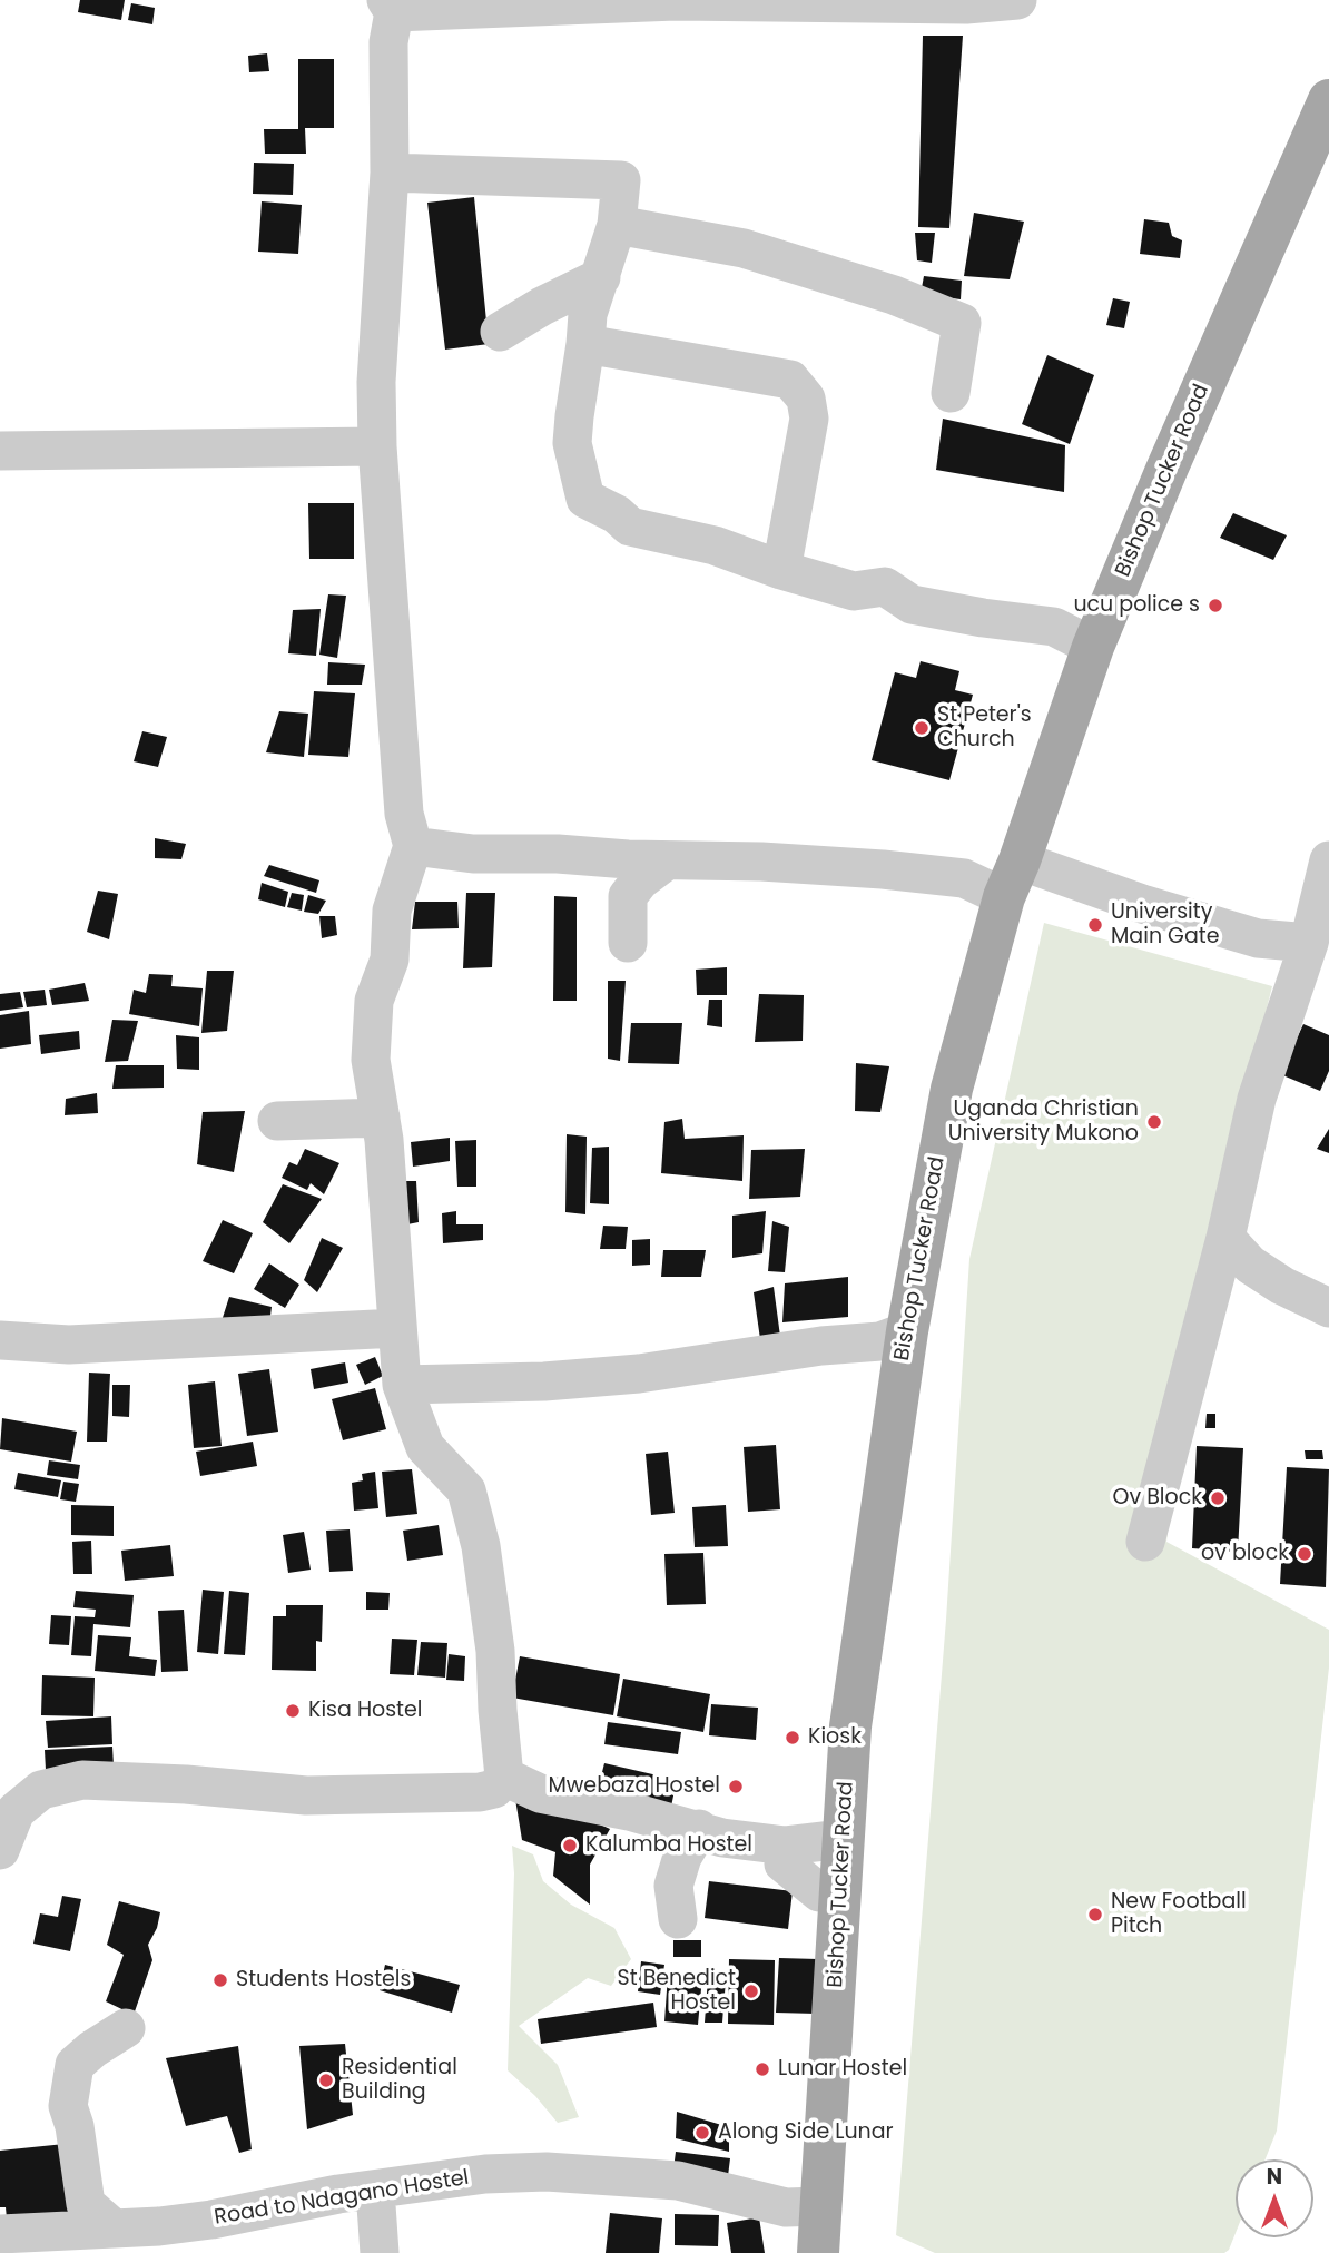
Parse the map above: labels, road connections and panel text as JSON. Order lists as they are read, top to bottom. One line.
{"streets":{"main road":["Bishop Tucker Road"],"street":["Road to Ndagano Hostel"]},"crossings":[["Bishop Tucker Road","Road to Ndagano Hostel"]],"places":["ucu police s","St Peter's Church","University Main Gate","Uganda Christian University Mukono","Ov Block","ov block","Kisa Hostel","Kiosk","Mwebaza Hostel","Kalumba Hostel","New Football Pitch","Students Hostels","St Benedict Hostel","Lunar Hostel","Residential Building","Along Side Lunar"],"north":"top"}
